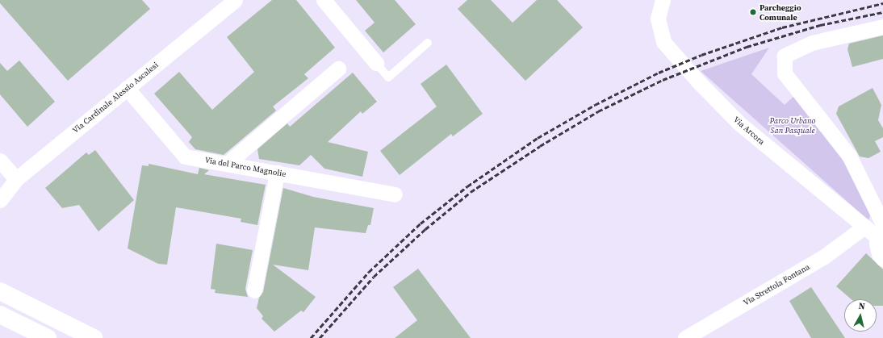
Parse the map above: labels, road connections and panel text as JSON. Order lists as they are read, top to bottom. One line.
{"streets":{"street":["Via Cardinale Alessio Ascalesi","Via Arcora","Via del Parco Magnolie","Via Strettola Fontana"]},"crossings":[["Via Cardinale Alessio Ascalesi","Via del Parco Magnolie"],["Via Arcora","Via Strettola Fontana"]],"parks":["Parco Urbano San Pasquale"],"places":["Parcheggio Comunale"],"north":"top"}
